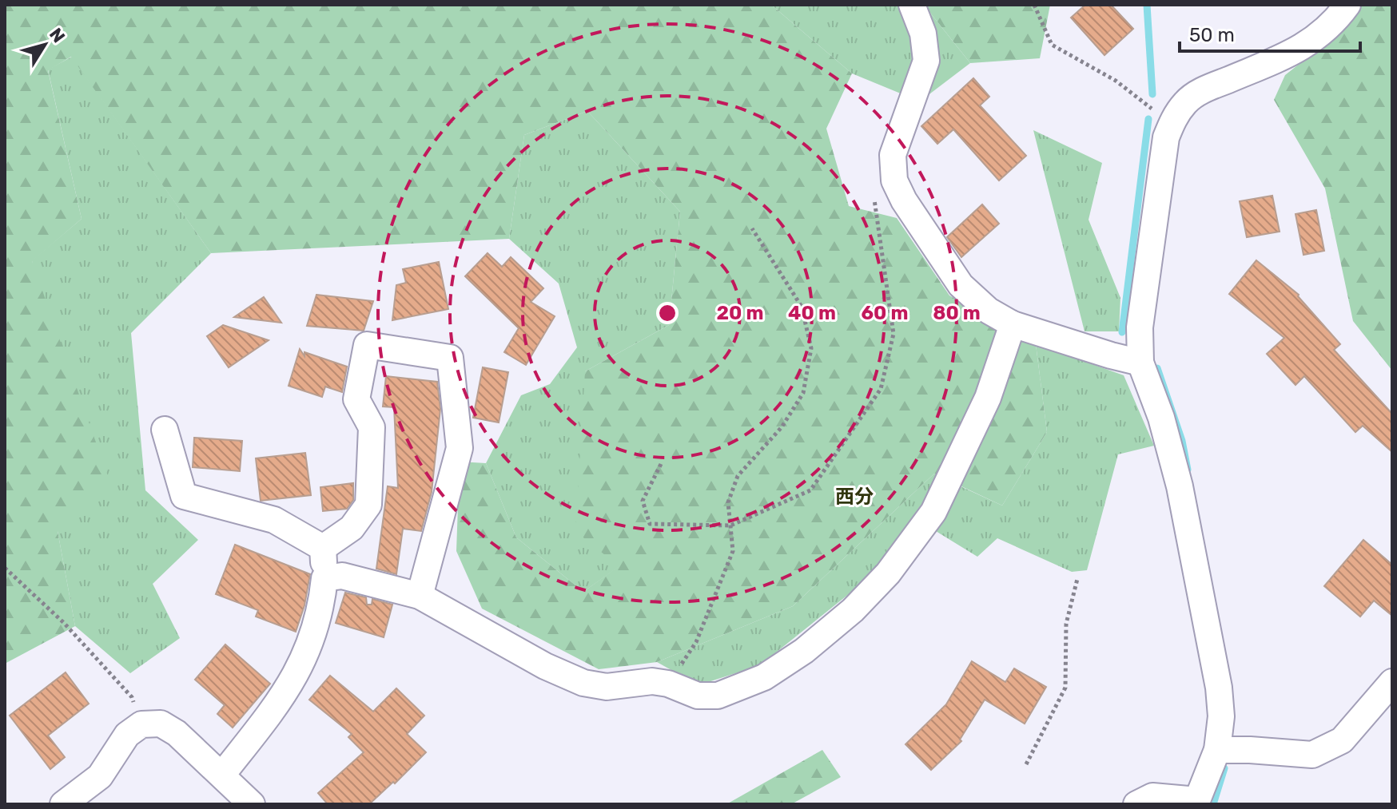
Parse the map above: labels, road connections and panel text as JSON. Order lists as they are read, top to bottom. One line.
{"districts":["西分"],"scale_bar":"50 m","north":"top right","rings":["20 m","40 m","60 m","80 m"]}
